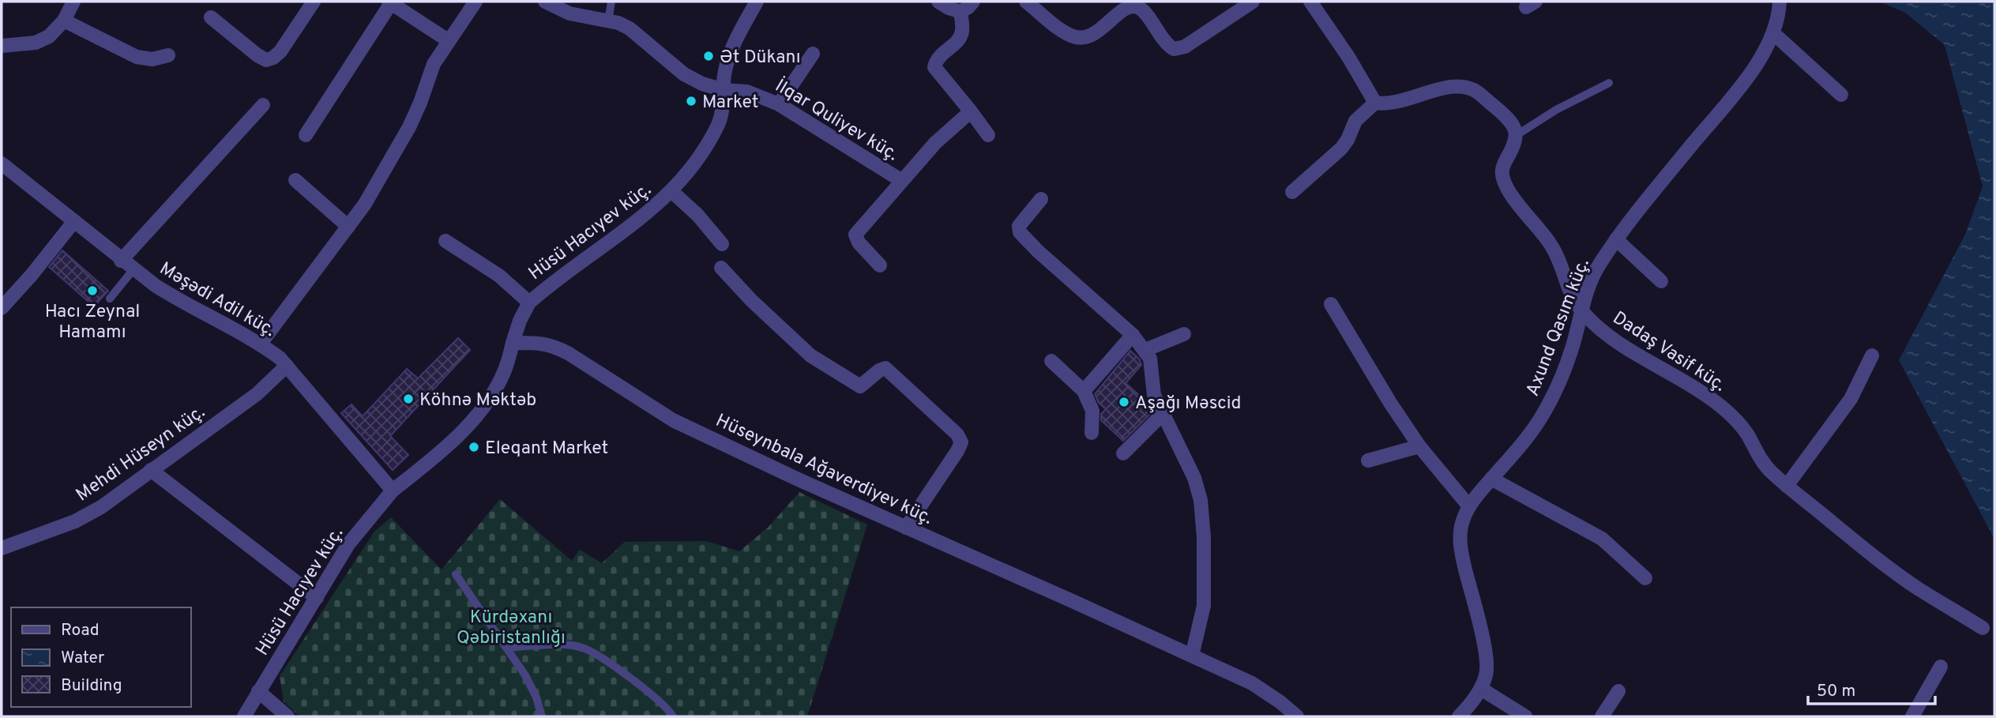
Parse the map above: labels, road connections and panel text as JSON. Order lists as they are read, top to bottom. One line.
{"streets":{"street":["İlqar Quliyev küç.","Hüsü Hacıyev küç.","Məşədi Adil küç.","Axund Qasım küç.","Dadaş Vasif küç.","Mehdi Hüseyn küç.","Hüseynbala Ağaverdiyev küç."]},"crossings":[["İlqar Quliyev küç.","Hüsü Hacıyev küç."],["Hüsü Hacıyev küç.","Məşədi Adil küç."],["Hüsü Hacıyev küç.","Hüseynbala Ağaverdiyev küç."],["Məşədi Adil küç.","Mehdi Hüseyn küç."],["Axund Qasım küç.","Dadaş Vasif küç."]],"parks":["Kürdəxanı Qəbiristanlığı"],"places":["Ət Dükanı","Market","Hacı Zeynal Hamamı","Köhnə Məktəb","Aşağı Məscid","Eleqant Market"],"legend":["Road","Water","Building"],"scale_bar":"50 m"}
